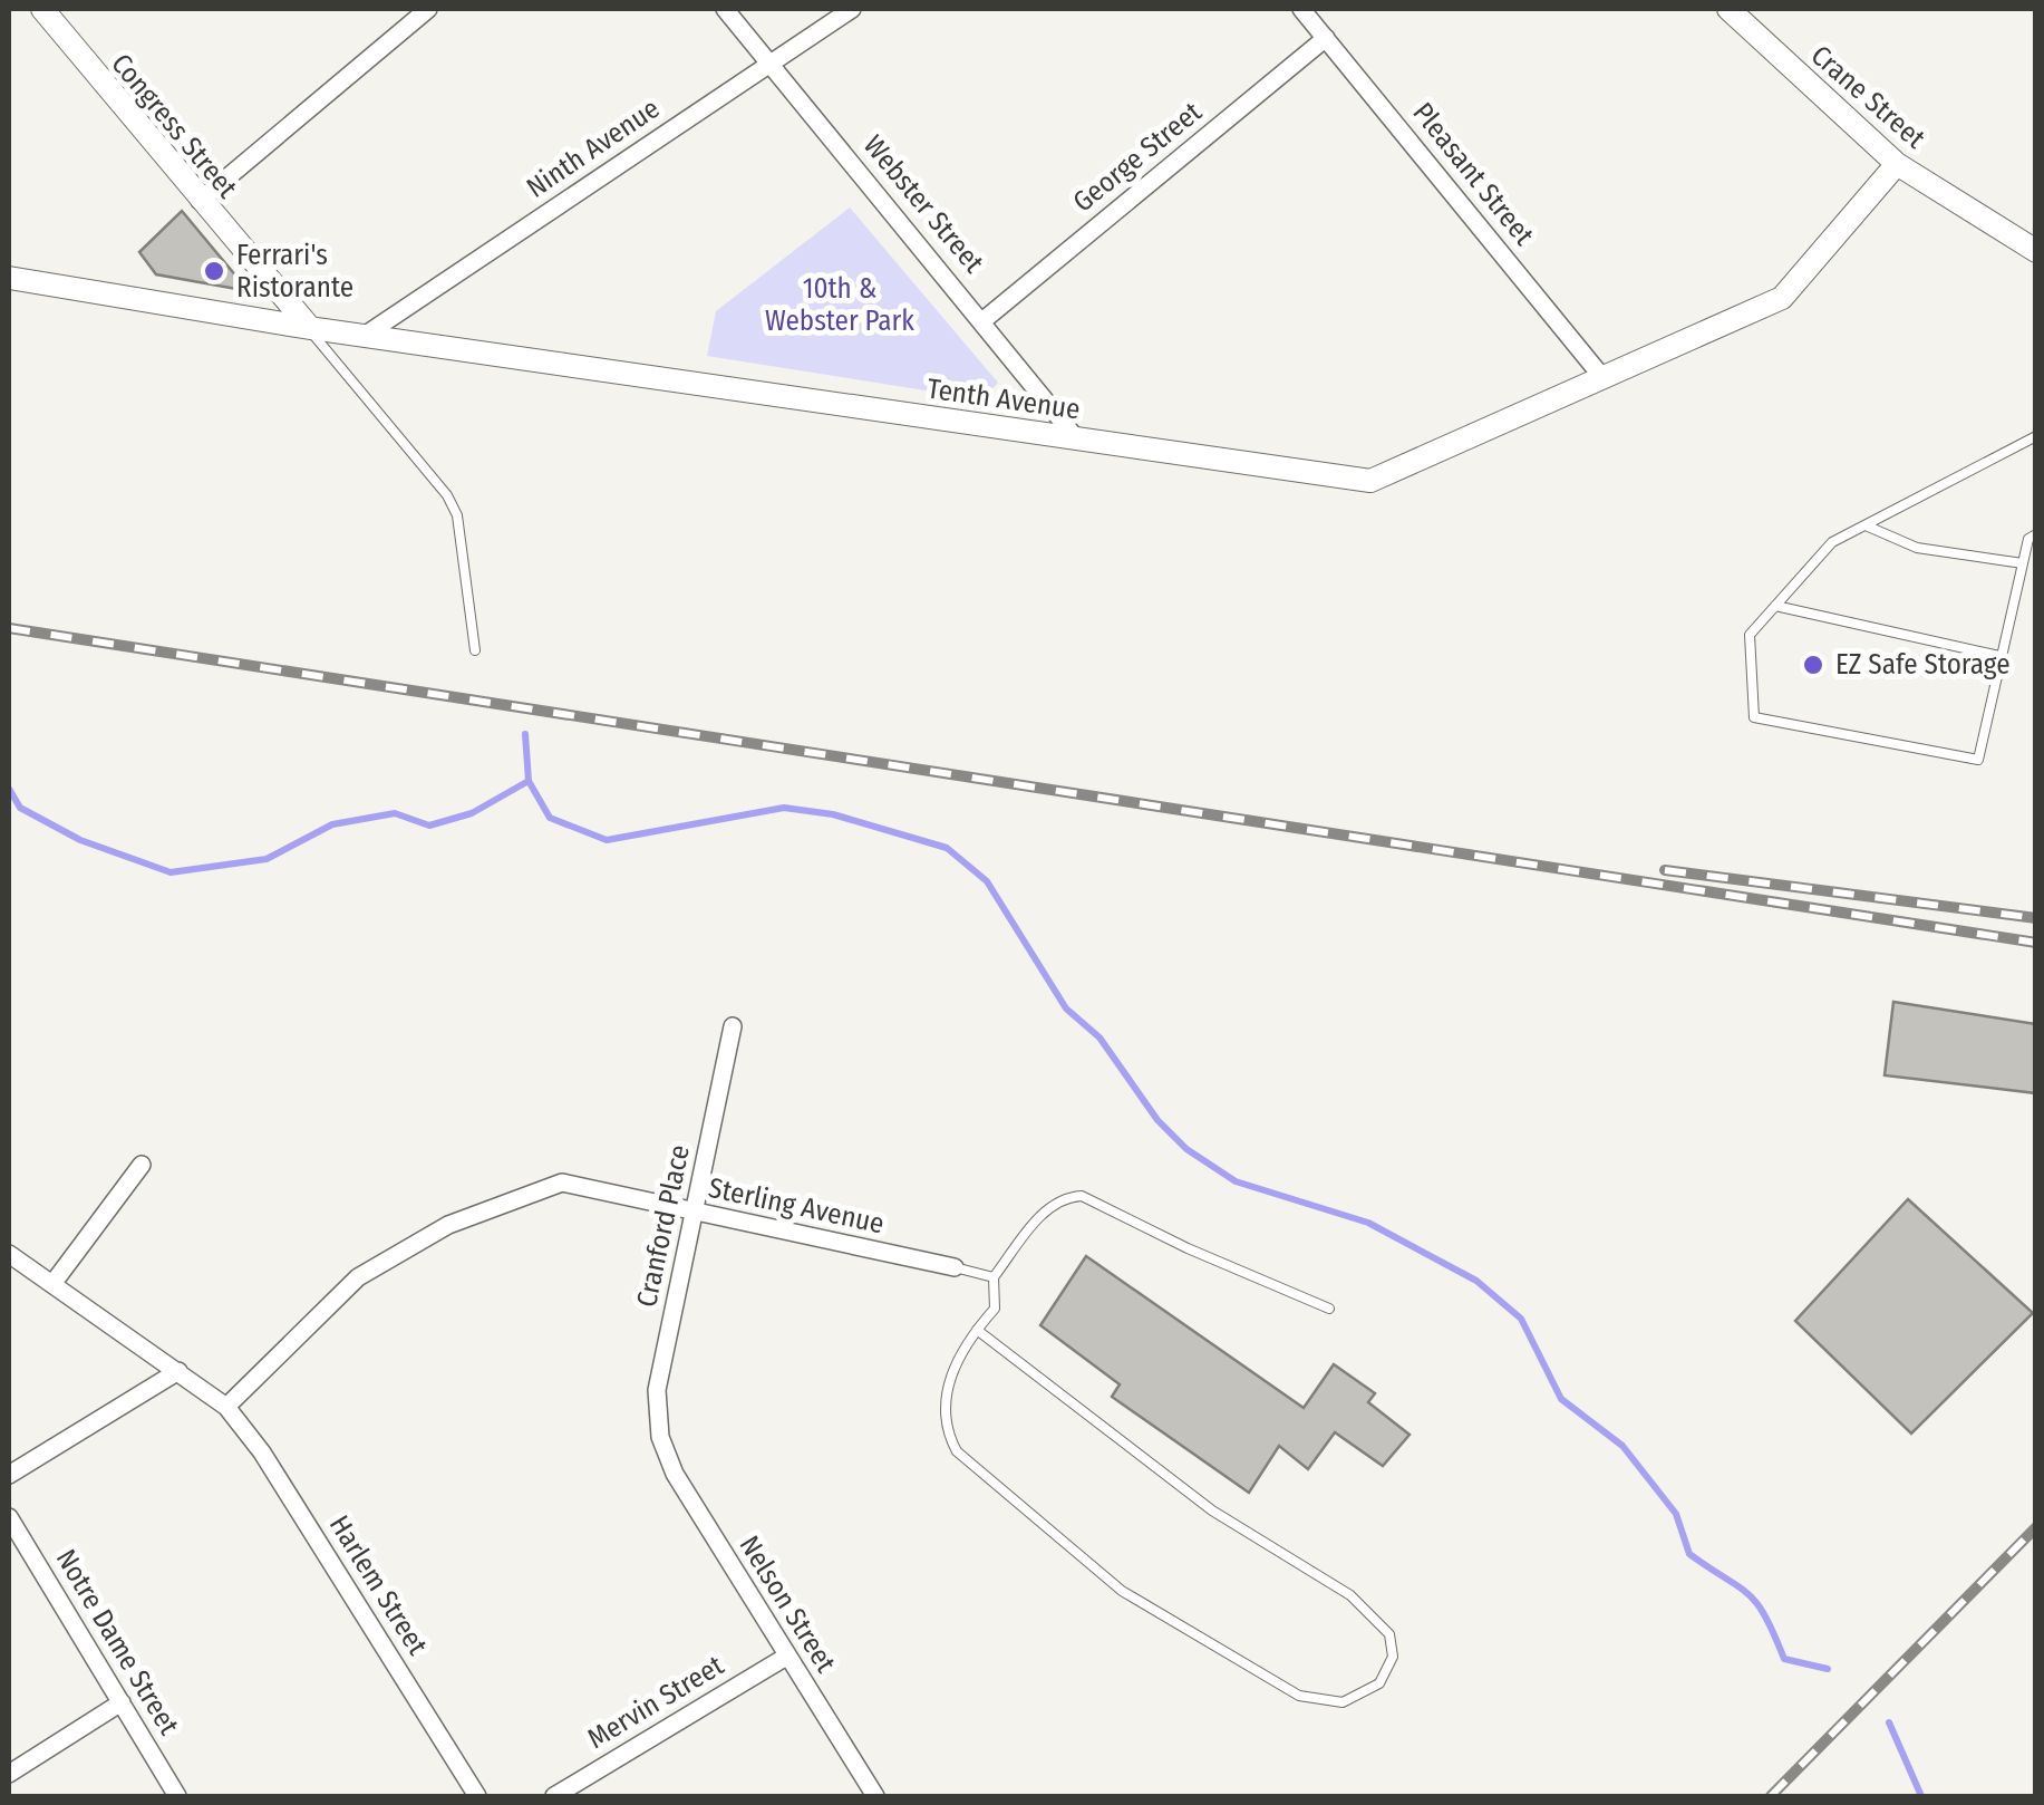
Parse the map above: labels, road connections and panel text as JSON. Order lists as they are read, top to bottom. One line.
{"streets":{"street":["Crane Street","Congress Street","Ninth Avenue","George Street","Pleasant Street","Webster Street","Tenth Avenue","Sterling Avenue","Cranford Place","Harlem Street","Nelson Street","Notre Dame Street","Mervin Street"]},"crossings":[["Crane Street","Tenth Avenue"],["Congress Street","Tenth Avenue"],["Ninth Avenue","Webster Street"],["Ninth Avenue","Tenth Avenue"],["George Street","Pleasant Street"],["George Street","Webster Street"],["Pleasant Street","Tenth Avenue"],["Webster Street","Tenth Avenue"],["Sterling Avenue","Cranford Place"],["Sterling Avenue","Harlem Street"],["Cranford Place","Nelson Street"],["Nelson Street","Mervin Street"]],"parks":["10th & Webster Park"],"places":["Ferrari's Ristorante","EZ Safe Storage"]}
